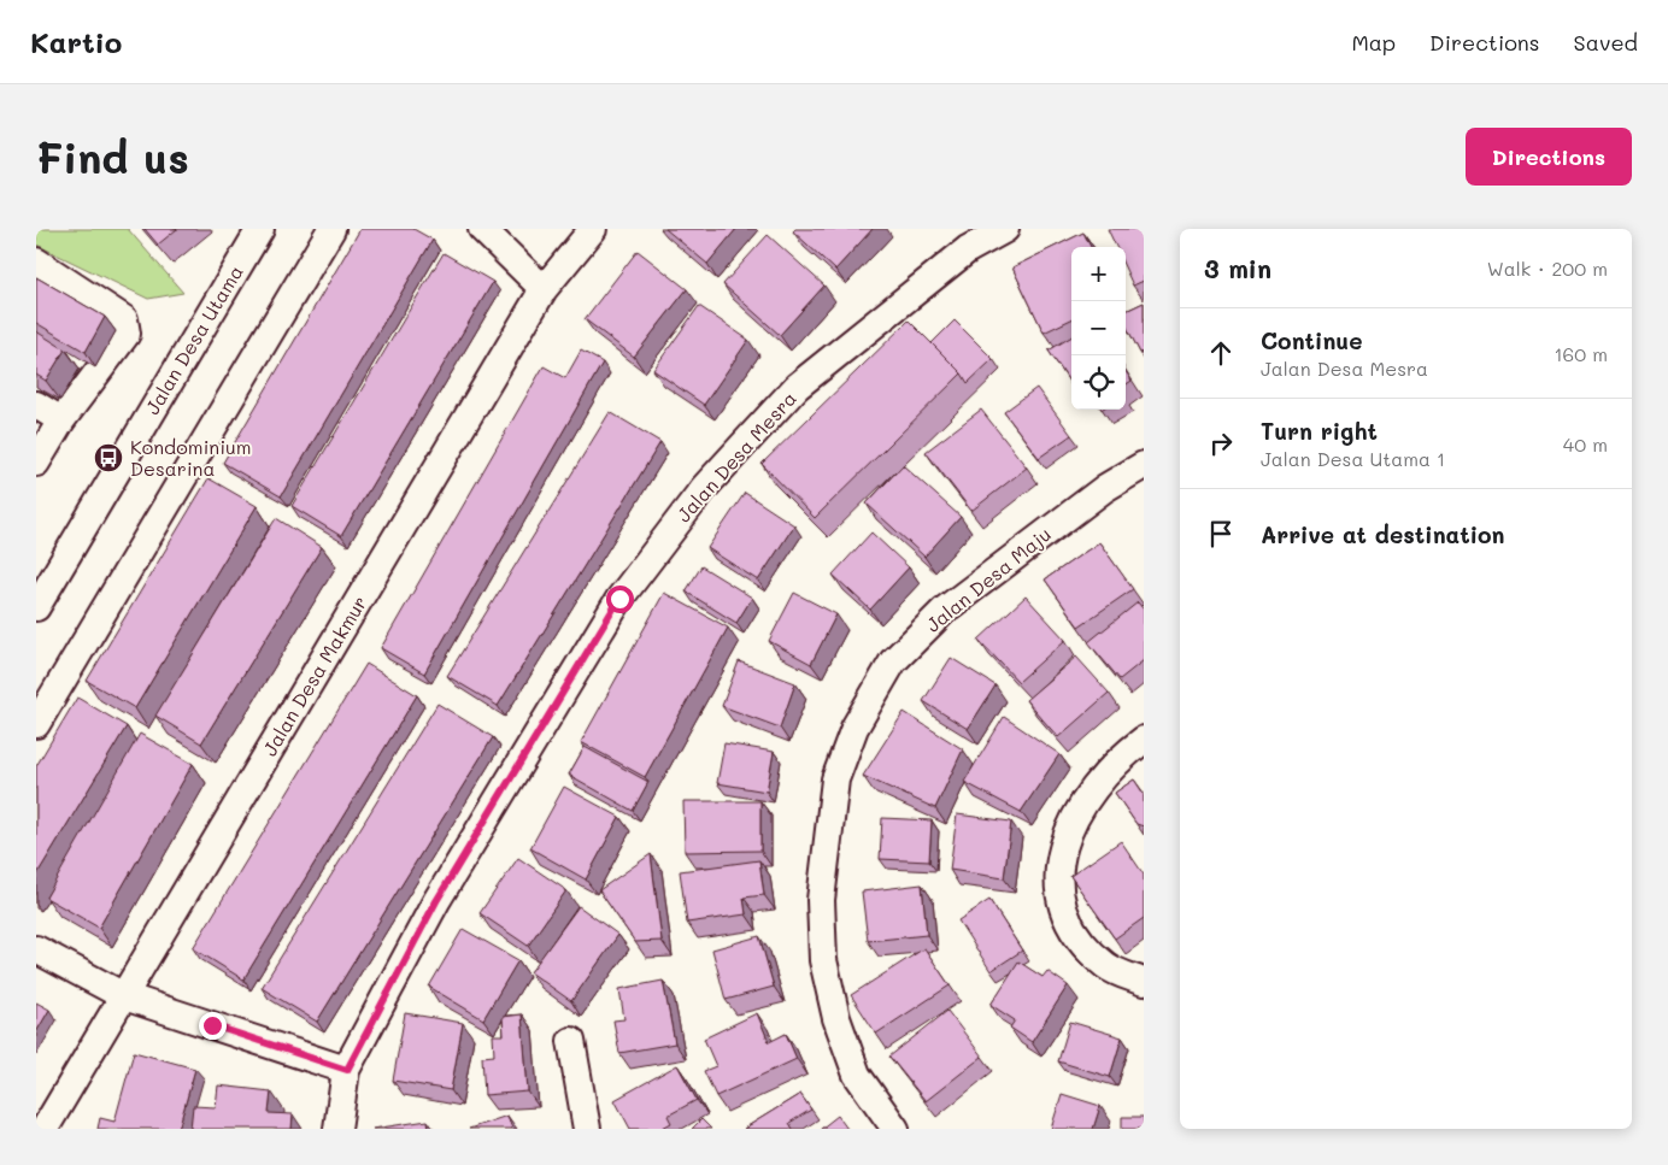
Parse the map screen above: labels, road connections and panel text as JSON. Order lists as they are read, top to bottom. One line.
{"streets":{"street":["Jalan Desa Utama","Jalan Desa Mesra","Jalan Desa Maju","Jalan Desa Makmur"]},"places":{"bus stop":["Kondominium Desarina"]},"page":{"header":"Kartio","nav":["Map","Directions","Saved"],"buttons":"Directions","title":"Find us","heading":["3 min","Walk · 200 m"],"map_buttons":["+","−"],"list":[["Continue","Jalan Desa Mesra","160 m"],["Turn right","Jalan Desa Utama 1","40 m"],"Arrive at destination"]}}
